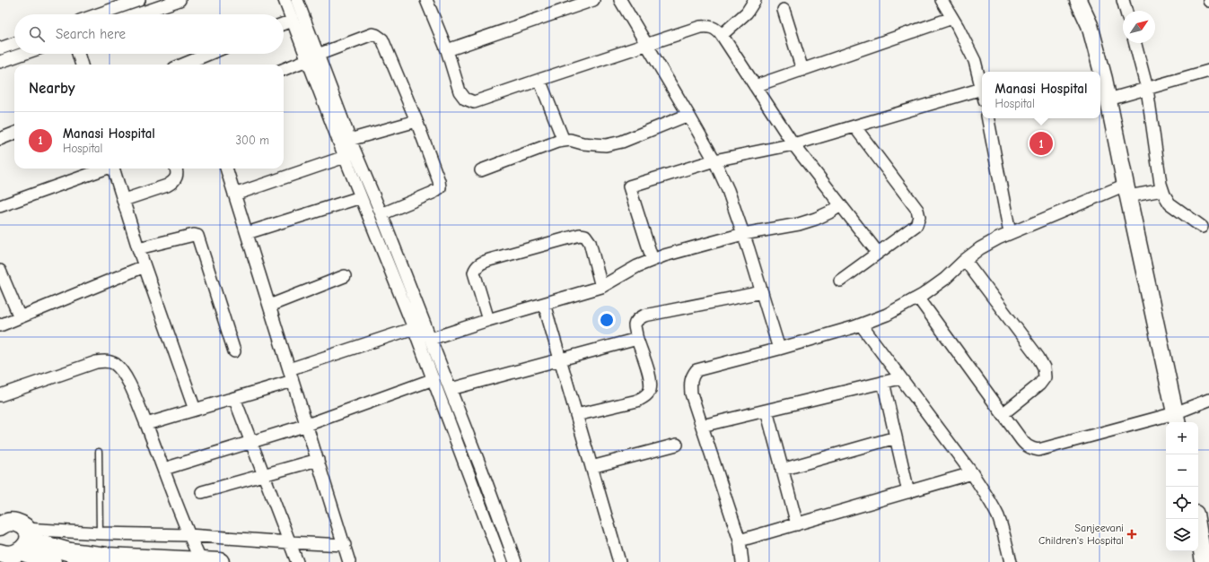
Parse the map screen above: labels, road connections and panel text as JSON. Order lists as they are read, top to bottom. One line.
{"places":{"health":["Sanjeevani Children's Hospital"]},"north":"top right","page":{"search":"Search here","heading":"Nearby","popup":["Manasi Hospital","Hospital"],"list":[{"mark":"1","name":"Manasi Hospital","note":"Hospital","value":"300 m"}],"pins":"1","map_buttons":["+","−"]}}
